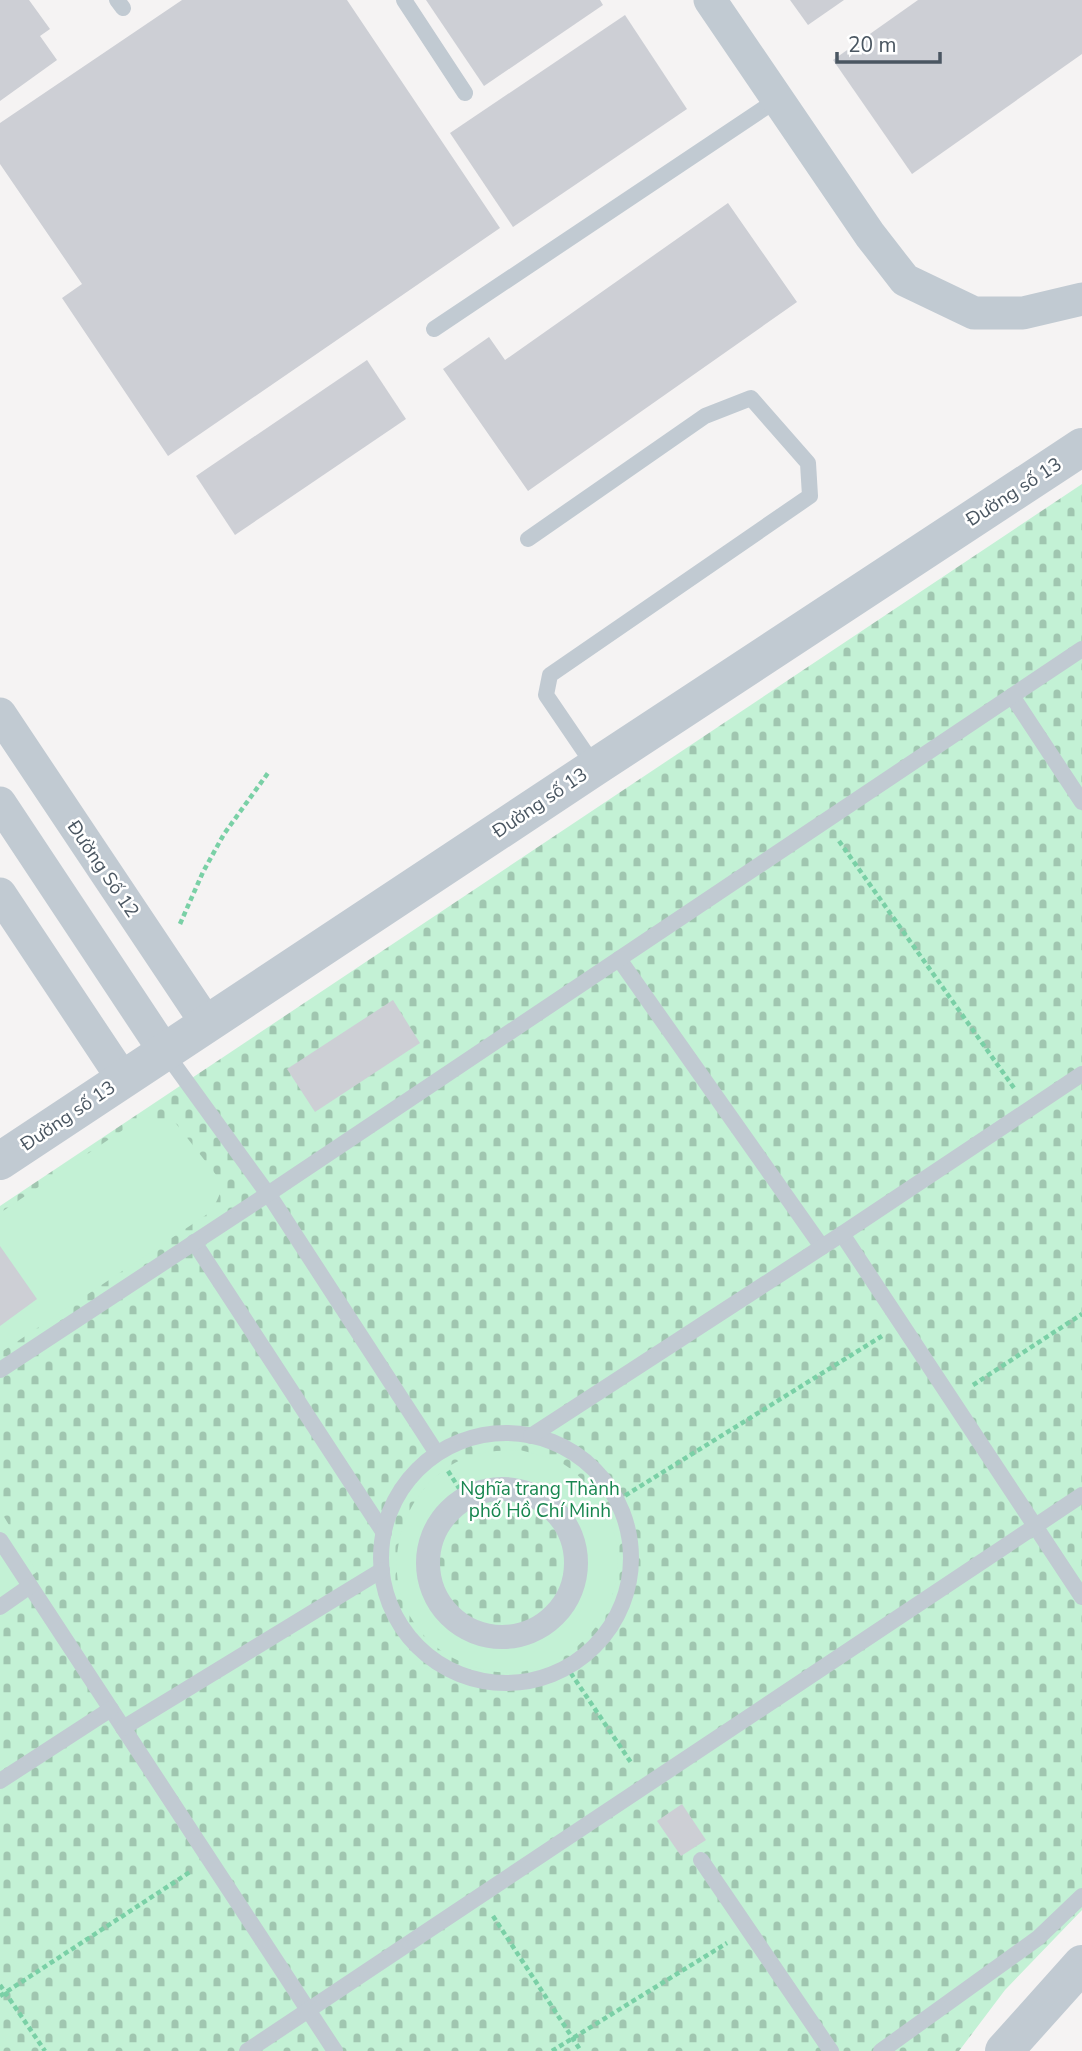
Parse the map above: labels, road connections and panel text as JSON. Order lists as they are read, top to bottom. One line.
{"streets":{"street":["Đường số 13","Đường Số 12"]},"crossings":[["Đường số 13","Đường Số 12"]],"parks":["Nghĩa trang Thành phố Hồ Chí Minh"],"scale_bar":"20 m"}
